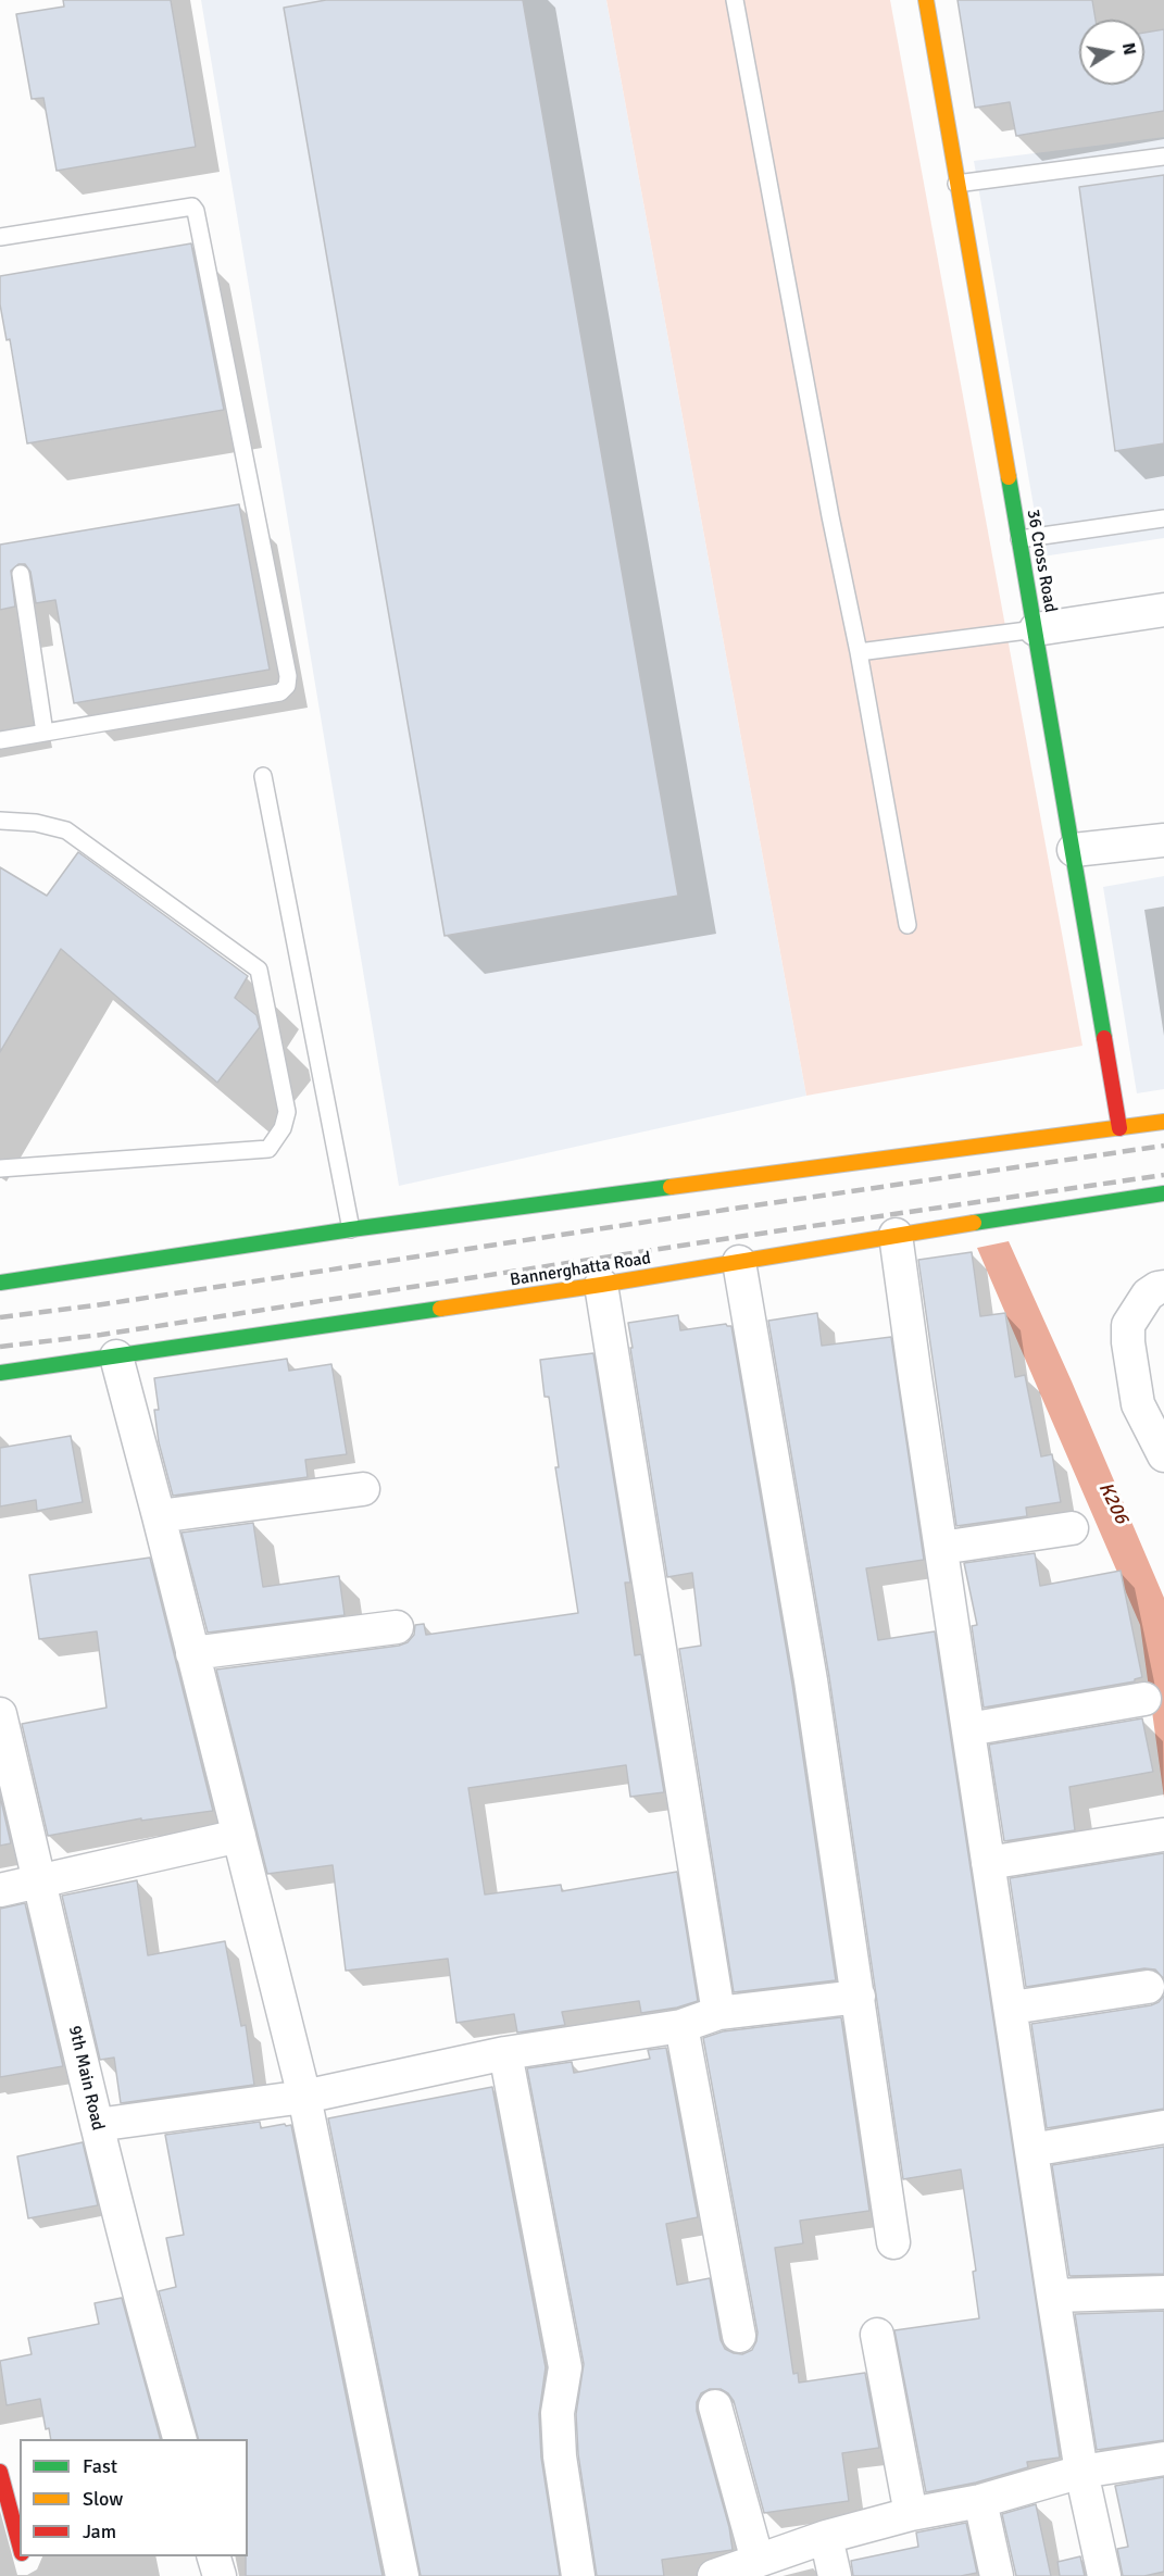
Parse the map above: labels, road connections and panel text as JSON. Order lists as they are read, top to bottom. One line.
{"streets":{"main road":["36 Cross Road","Bannerghatta Road"],"street":["9th Main Road"]},"water":["K206"],"legend":["Fast","Slow","Jam"],"north":"right"}
